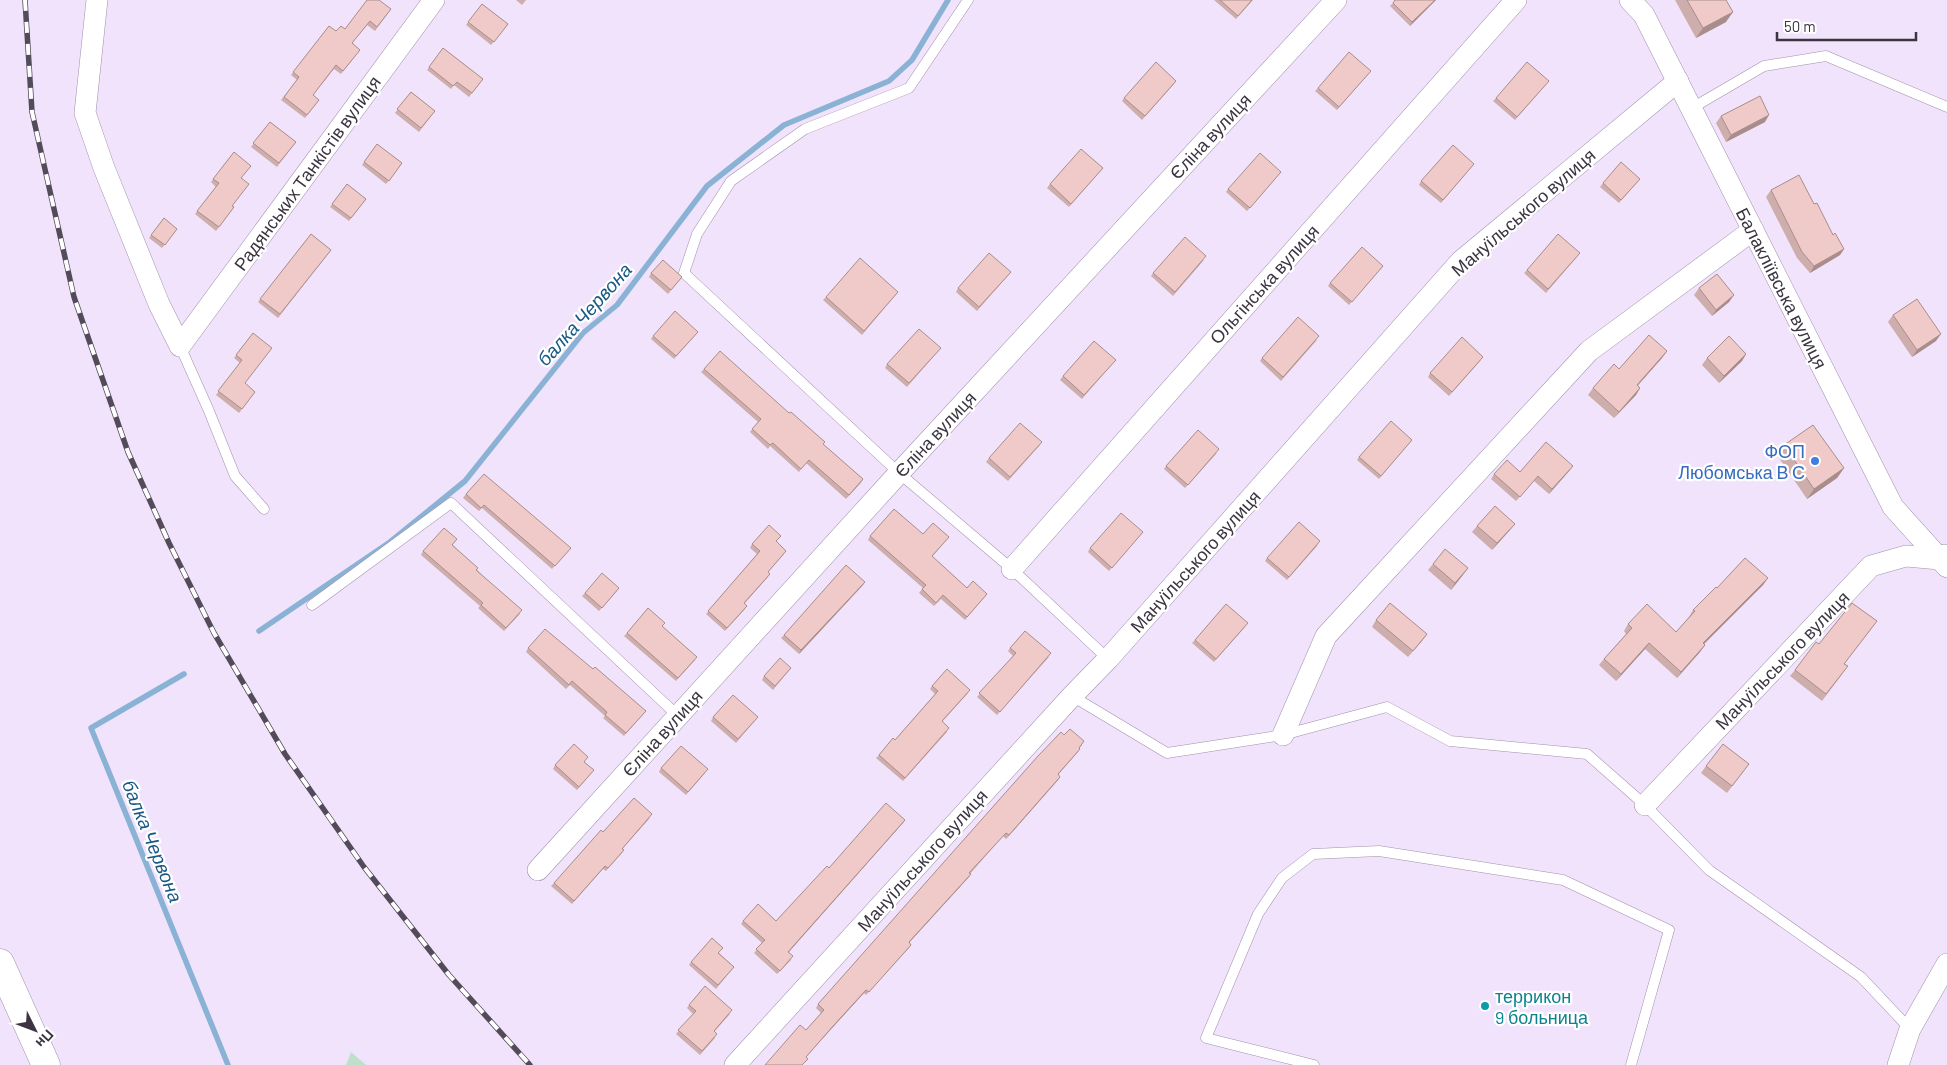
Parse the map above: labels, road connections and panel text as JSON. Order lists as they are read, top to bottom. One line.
{"streets":{"street":["Єліна вулиця","Радянських Танкістів вулиця","Мануїльського вулиця","Ольгінська вулиця","Балакліївська вулиця"]},"crossings":[["Мануїльського вулиця","Балакліївська вулиця"]],"water":["балка Червона"],"places":["ФОП Любомська В С","террикон 9 больница"],"scale_bar":"50 m","north":"bottom right"}
